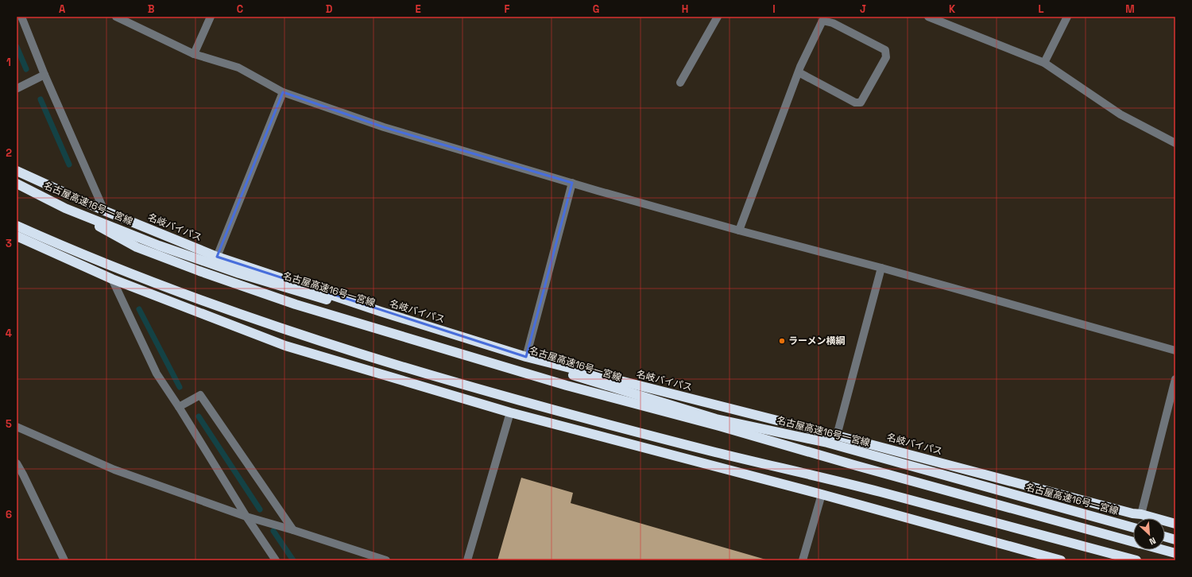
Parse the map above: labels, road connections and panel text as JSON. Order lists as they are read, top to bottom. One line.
{"streets":{"highway":["名古屋高速16号一宮線","名岐バイパス"]},"places":["ラーメン横綱"],"north":"bottom right","grid":{"columns":["A","B","C","D","E","F","G","H","I","J","K","L","M"],"rows":["1","2","3","4","5","6"]}}
